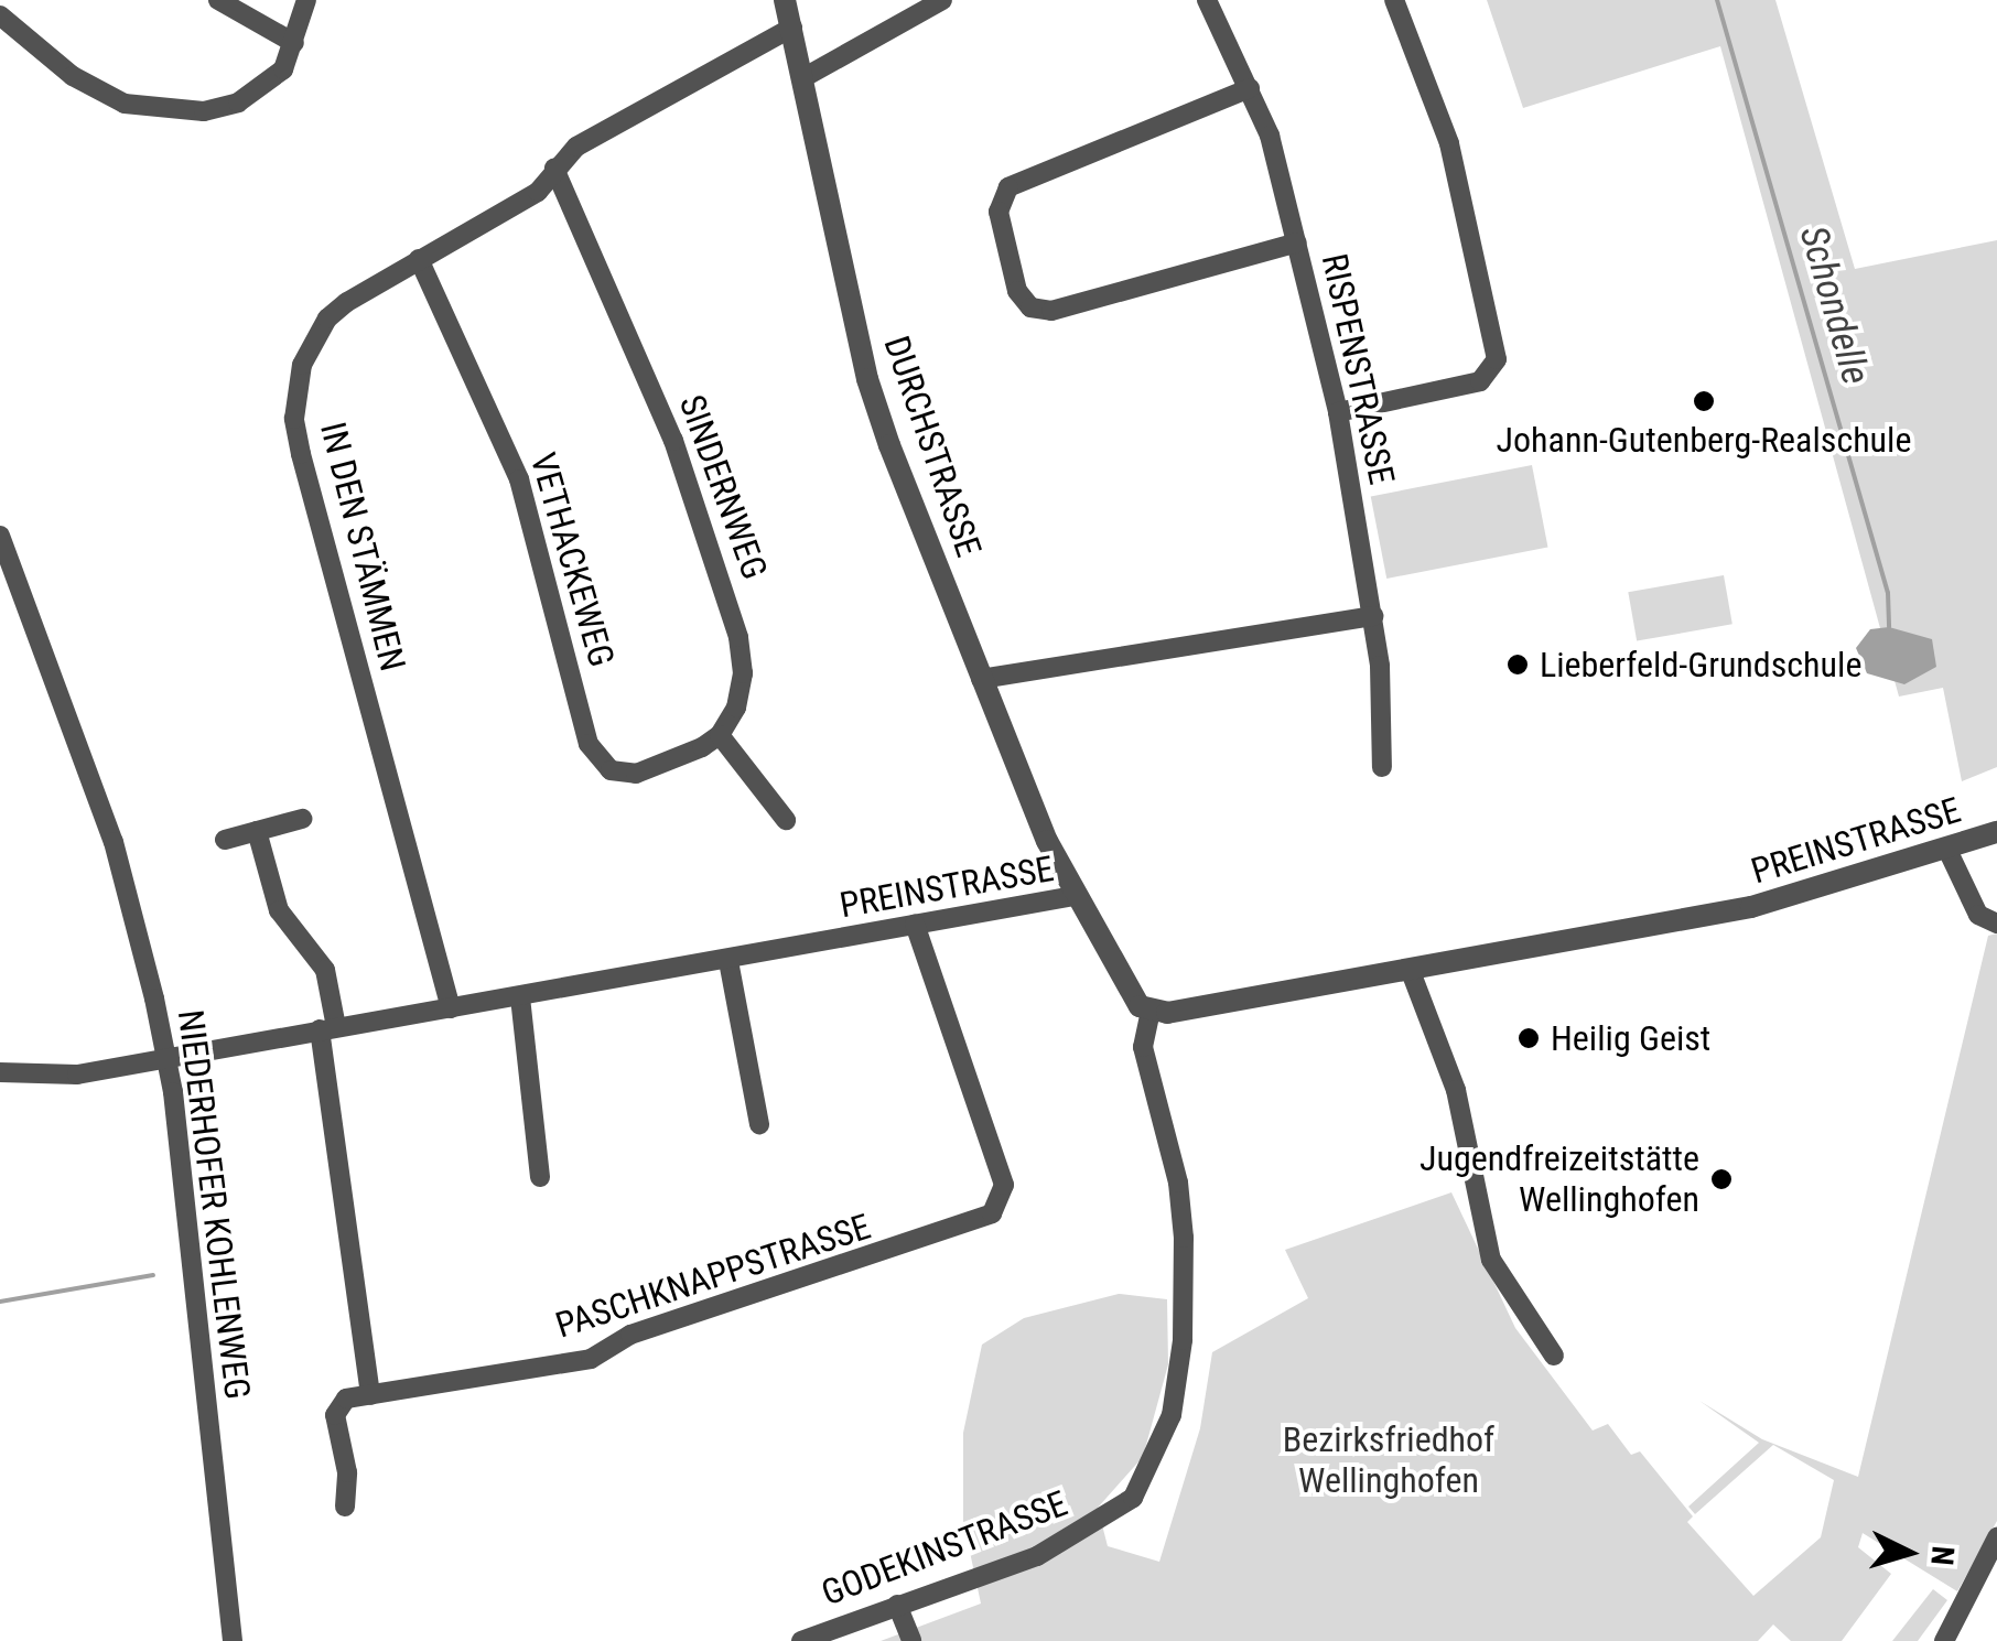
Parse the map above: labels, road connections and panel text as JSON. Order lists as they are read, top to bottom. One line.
{"streets":{"street":["RISPENSTRASSE","DURCHSTRASSE","SINDERNWEG","IN DEN STÄMMEN","VETHACKEWEG","PREINSTRASSE","NIEDERHOFER KOHLENWEG","PASCHKNAPPSTRASSE","GODEKINSTRASSE"]},"crossings":[["DURCHSTRASSE","IN DEN STÄMMEN"],["DURCHSTRASSE","PREINSTRASSE"],["SINDERNWEG","IN DEN STÄMMEN"],["SINDERNWEG","VETHACKEWEG"],["IN DEN STÄMMEN","VETHACKEWEG"],["IN DEN STÄMMEN","PREINSTRASSE"],["PREINSTRASSE","NIEDERHOFER KOHLENWEG"],["PREINSTRASSE","PASCHKNAPPSTRASSE"],["PREINSTRASSE","GODEKINSTRASSE"]],"water":["Schondelle"],"parks":["Bezirksfriedhof Wellinghofen"],"places":["Johann-Gutenberg-Realschule","Lieberfeld-Grundschule","Heilig Geist","Jugendfreizeitstätte Wellinghofen"],"north":"right"}
